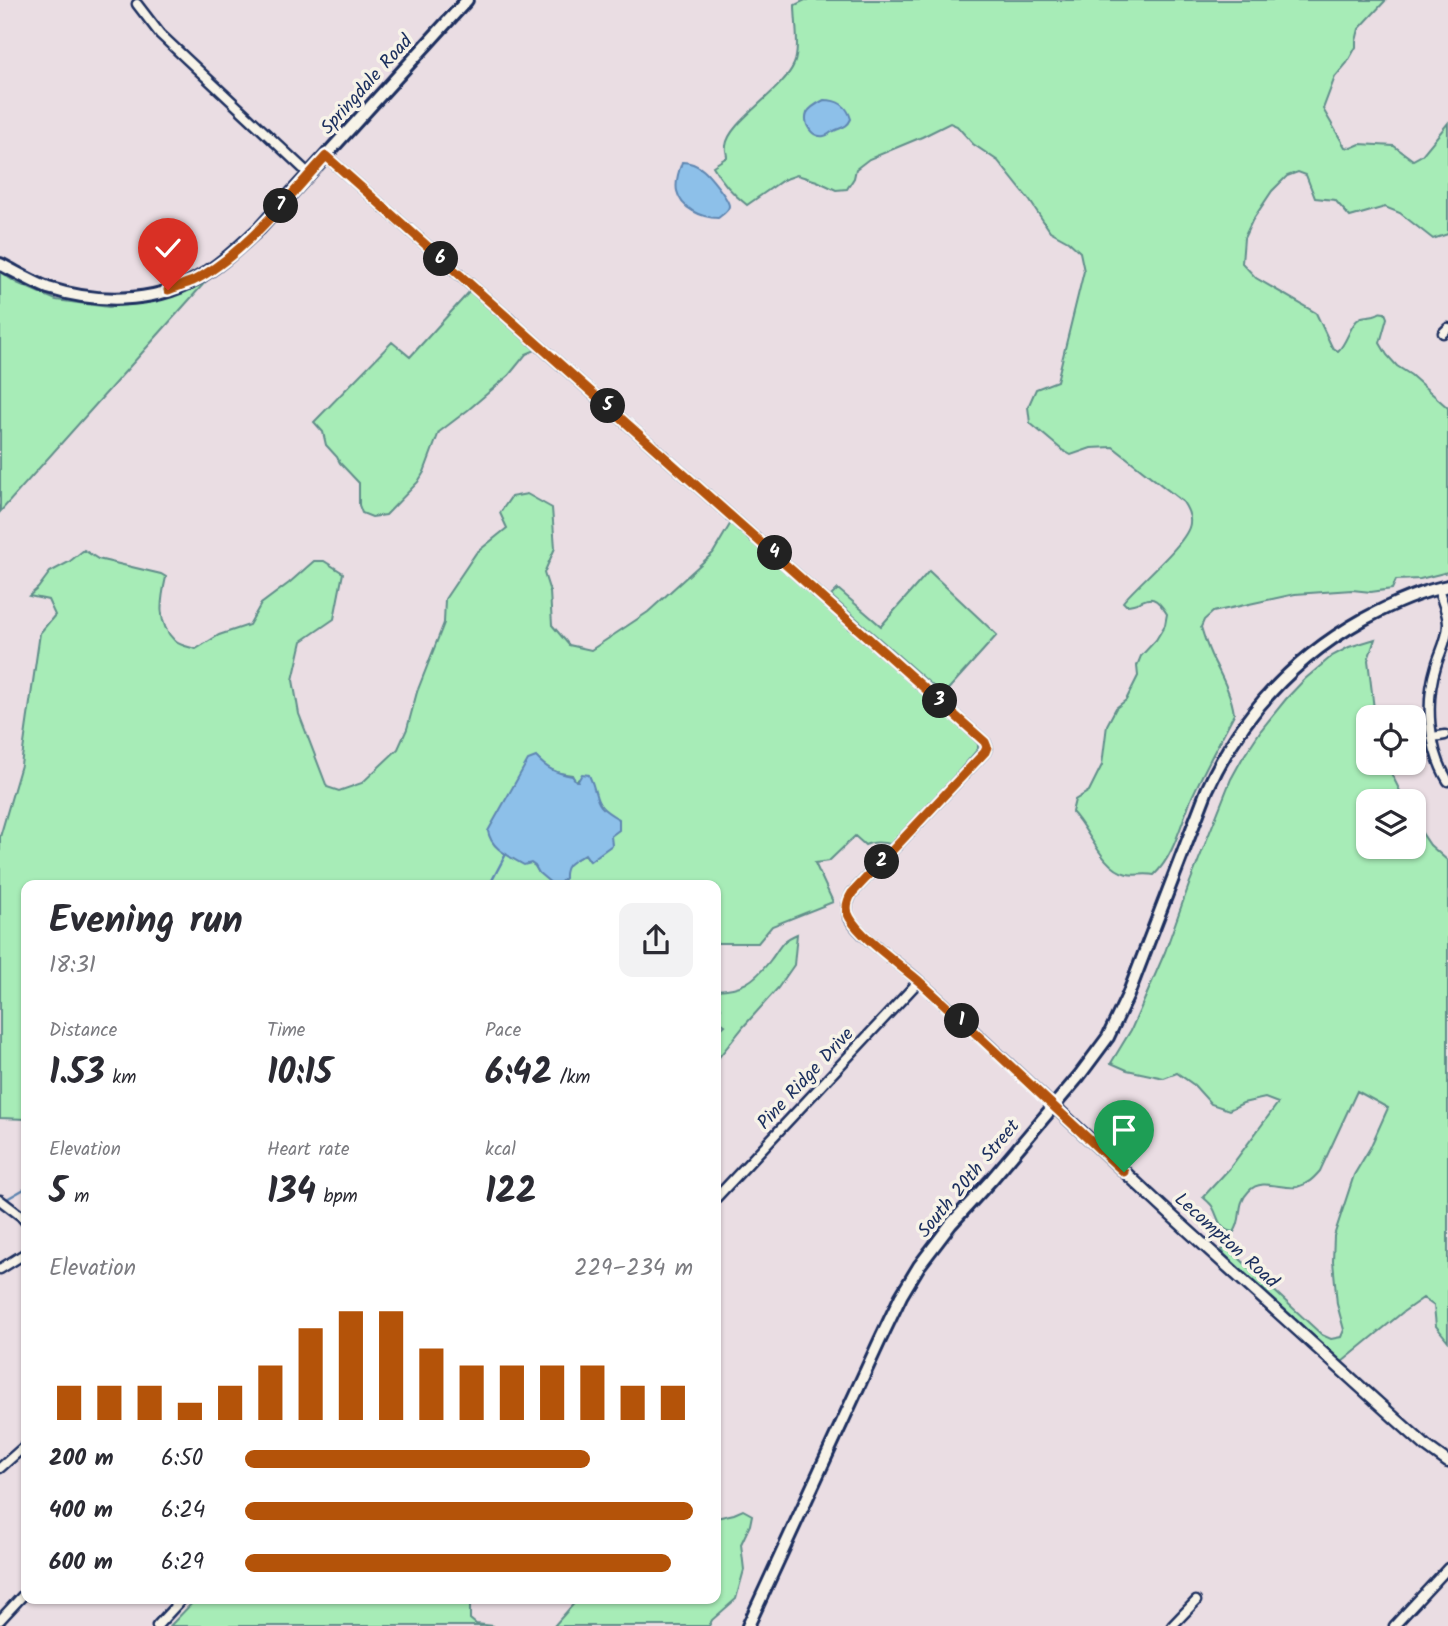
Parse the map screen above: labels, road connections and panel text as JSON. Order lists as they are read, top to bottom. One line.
{"streets":{"main road":["Springdale Road","South 20th Street"],"street":["Pine Ridge Drive","Lecompton Road"]},"crossings":[["Springdale Road","Lecompton Road"],["Pine Ridge Drive","Lecompton Road"],["South 20th Street","Lecompton Road"]],"page":{"pins":["7","6","5","4","3","2","1"],"heading":["Evening run","18:31"],"stats":[["Distance","1.53 km"],["Time","10:15"],["Pace","6:42 /km"],["Elevation","5 m"],["Heart rate","134 bpm"],["kcal","122"]],"chart":["Elevation","229–234 m"],"list":[{"name":"200 m","note":"6:50"},{"name":"400 m","note":"6:24"},{"name":"600 m","note":"6:29"}]}}
